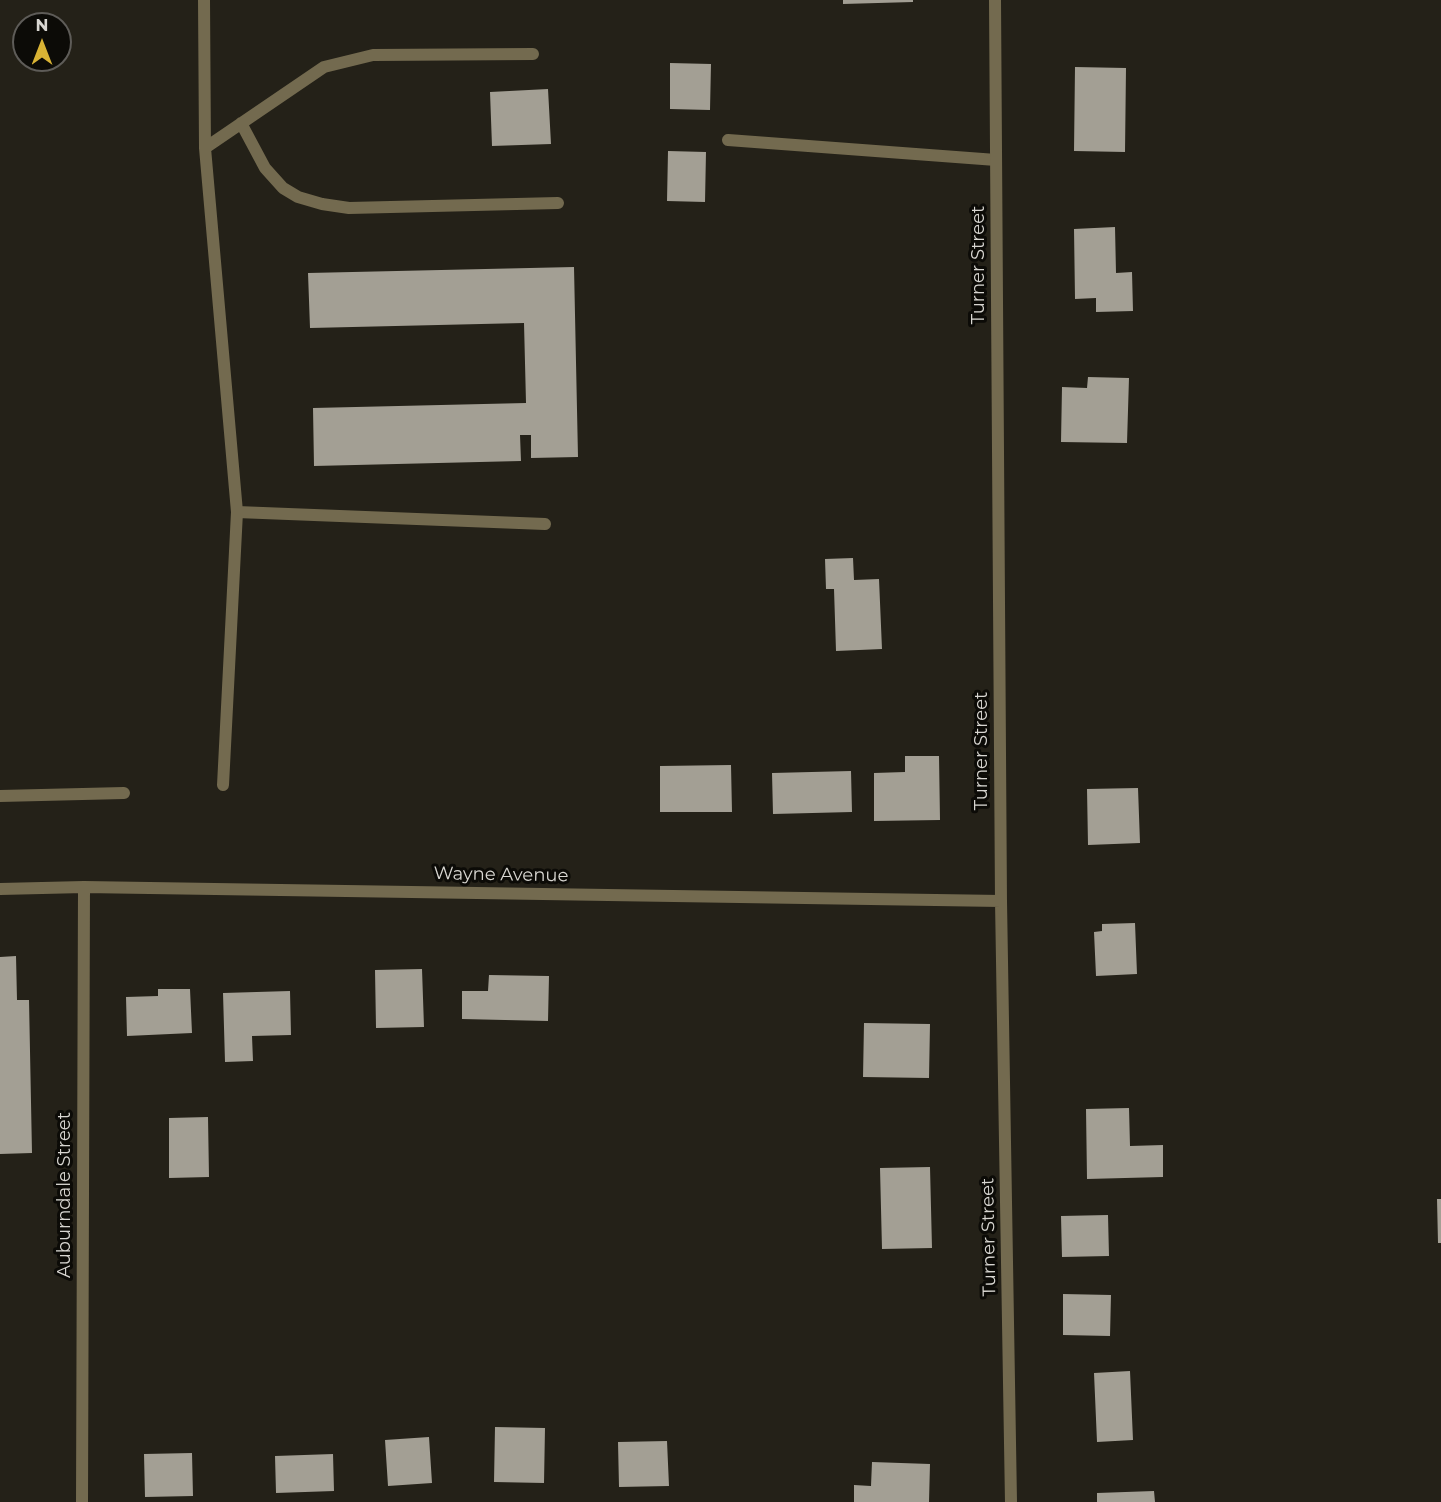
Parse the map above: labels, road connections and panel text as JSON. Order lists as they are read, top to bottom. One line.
{"streets":{"street":["Turner Street","Wayne Avenue","Auburndale Street"]},"crossings":[["Turner Street","Wayne Avenue"],["Wayne Avenue","Auburndale Street"]],"north":"top"}
